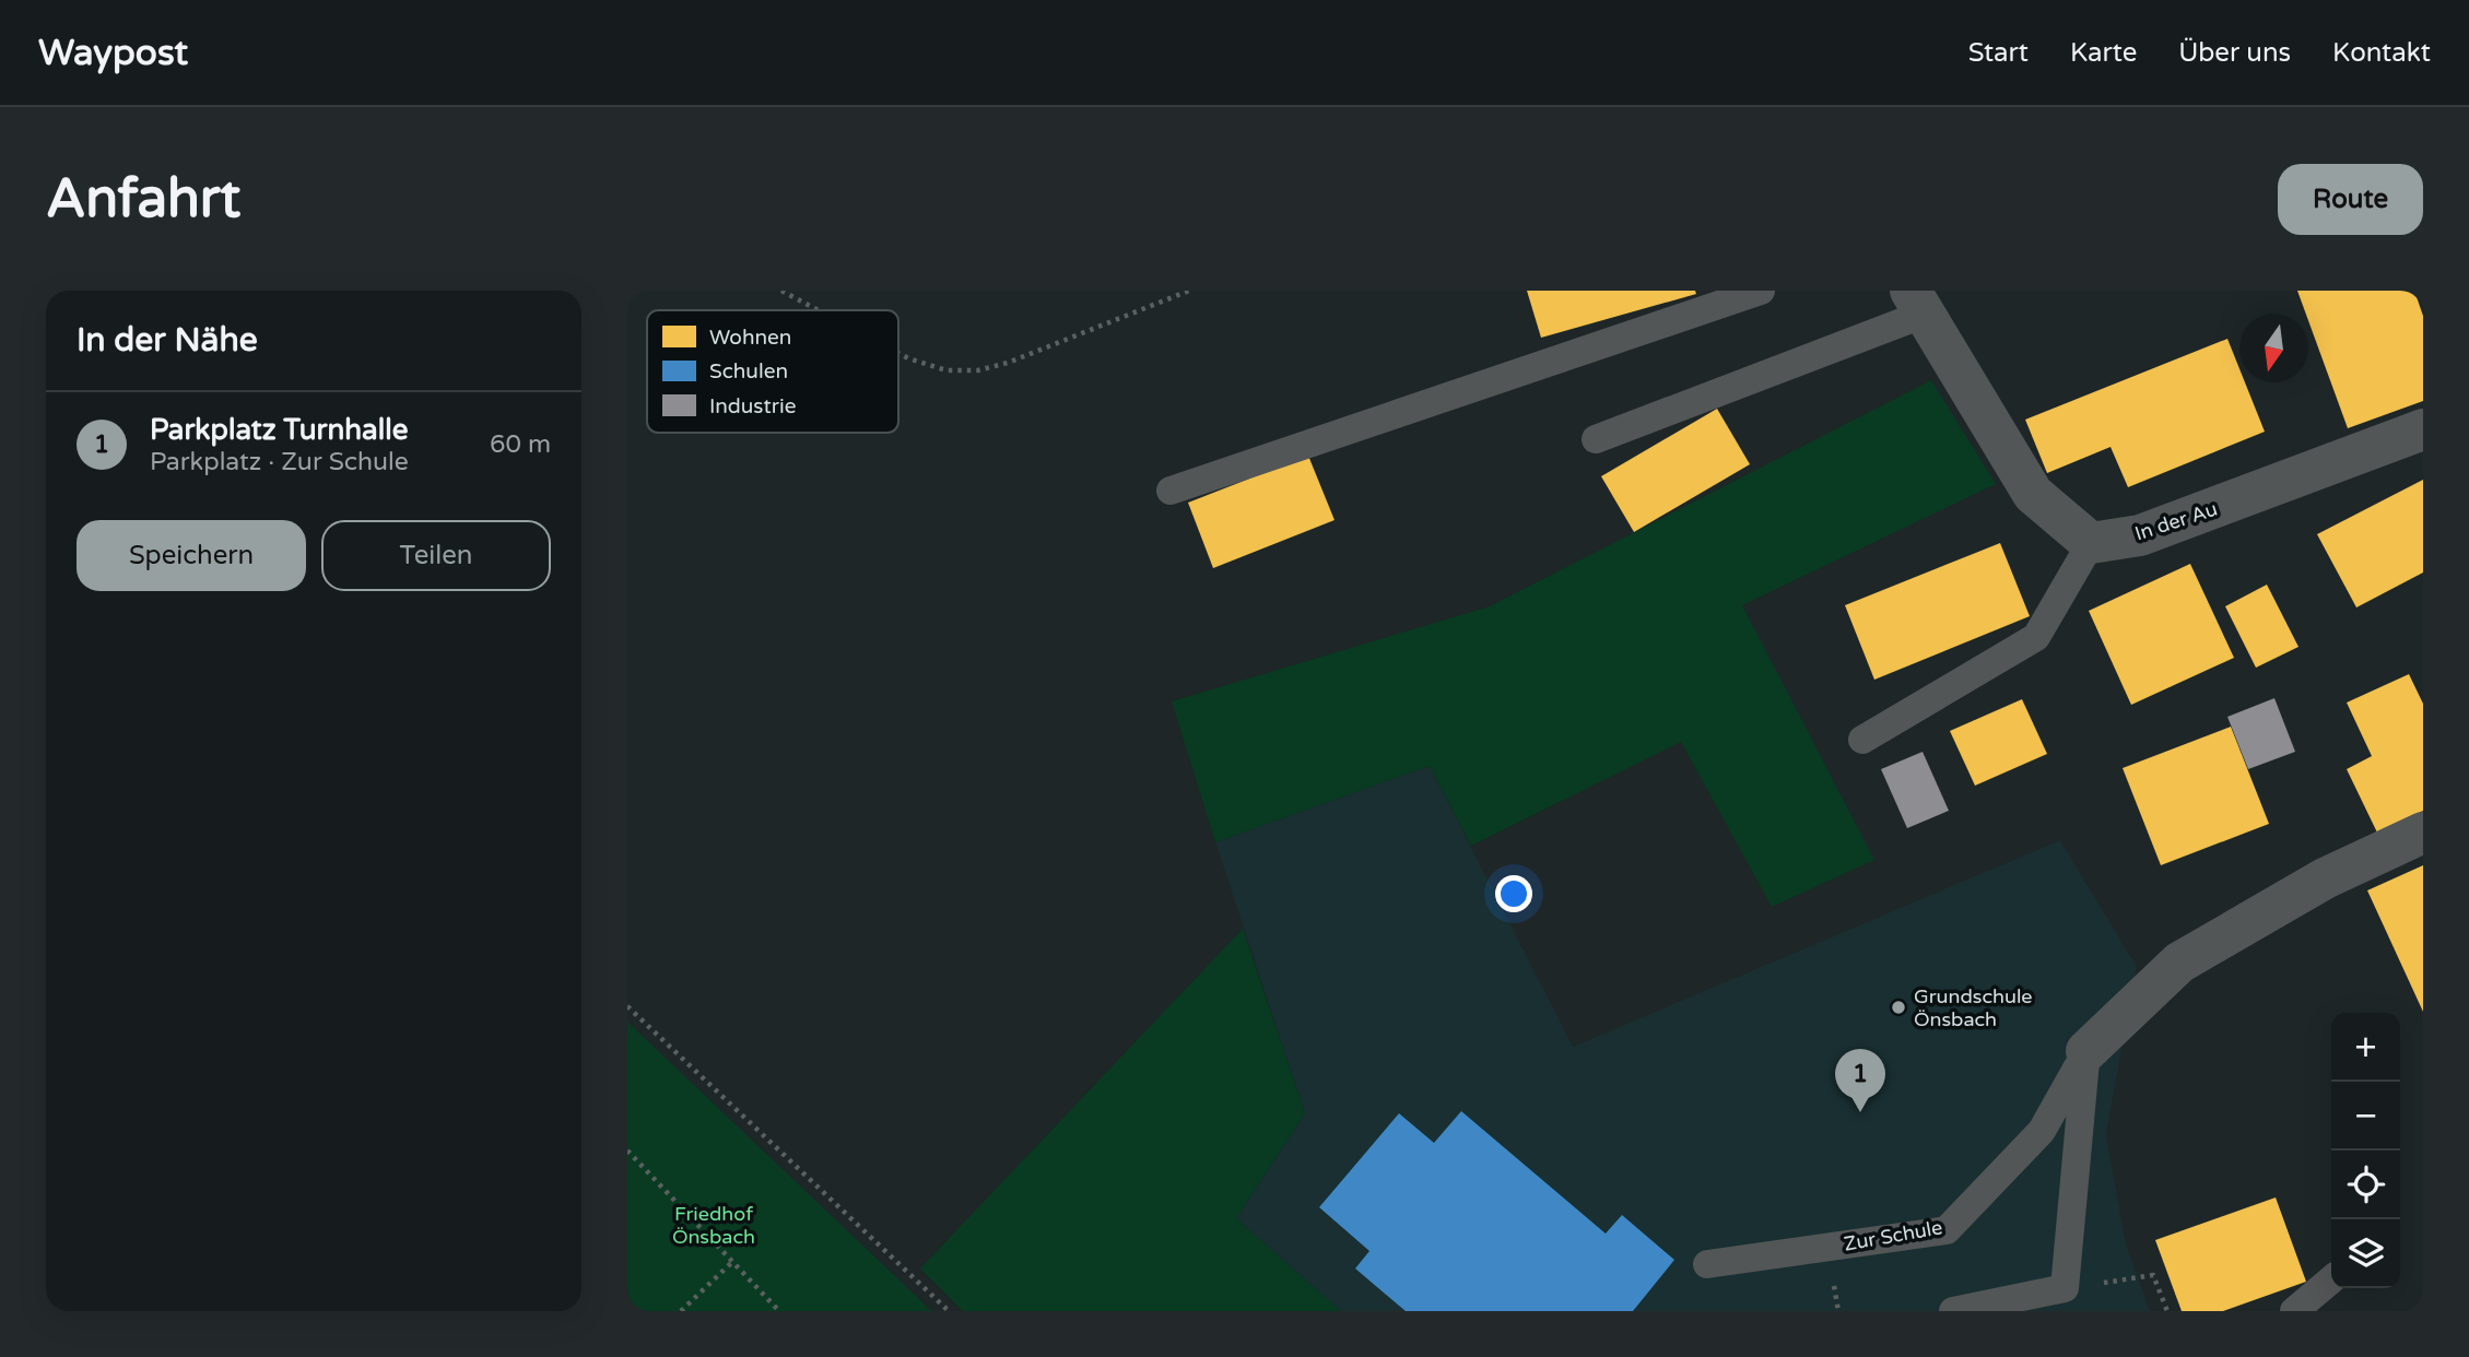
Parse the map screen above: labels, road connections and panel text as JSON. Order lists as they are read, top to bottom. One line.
{"streets":{"street":["In der Au","Zur Schule"]},"parks":["Friedhof Önsbach"],"places":["Grundschule Önsbach"],"legend":["Wohnen","Schulen","Industrie"],"north":"bottom","page":{"header":"Waypost","nav":["Start","Karte","Über uns","Kontakt"],"buttons":["Route",["Speichern","Teilen"]],"title":"Anfahrt","heading":"In der Nähe","list":[{"mark":"1","name":"Parkplatz Turnhalle","note":"Parkplatz · Zur Schule","value":"60 m"}],"map_buttons":["+","−"],"pins":"1"}}
